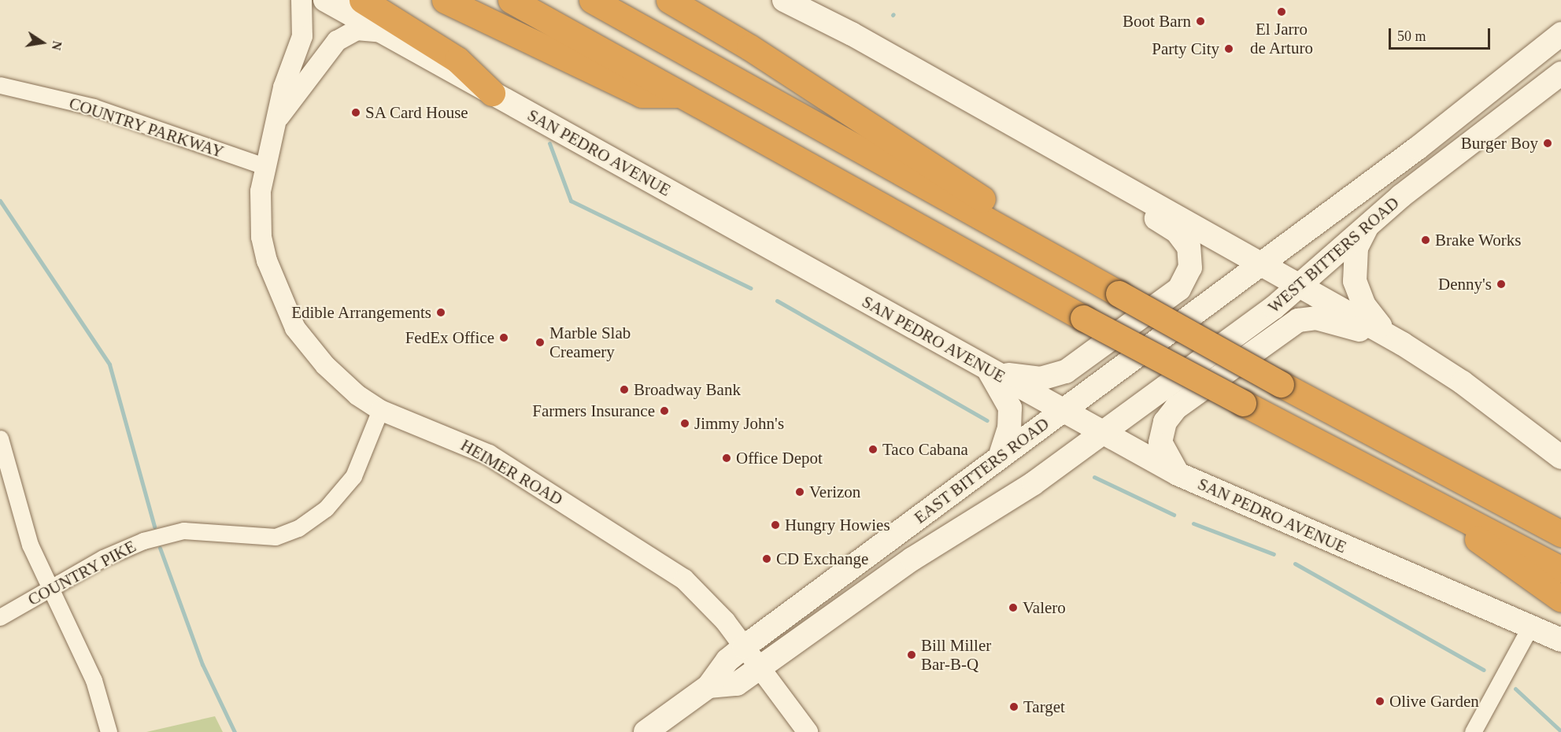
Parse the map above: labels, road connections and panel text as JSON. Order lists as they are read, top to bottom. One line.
{"streets":{"main road":["SAN PEDRO AVENUE","WEST BITTERS ROAD","EAST BITTERS ROAD"],"street":["COUNTRY PARKWAY","HEIMER ROAD","COUNTRY PIKE"]},"crossings":[["COUNTRY PARKWAY","HEIMER ROAD"],["SAN PEDRO AVENUE","WEST BITTERS ROAD"],["SAN PEDRO AVENUE","EAST BITTERS ROAD"],["SAN PEDRO AVENUE","HEIMER ROAD"],["WEST BITTERS ROAD","EAST BITTERS ROAD"],["EAST BITTERS ROAD","HEIMER ROAD"],["HEIMER ROAD","COUNTRY PIKE"]],"places":["El Jarro de Arturo","Boot Barn","Party City","SA Card House","Burger Boy","Brake Works","Denny's","Edible Arrangements","FedEx Office","Marble Slab Creamery","Broadway Bank","Farmers Insurance","Jimmy John's","Taco Cabana","Office Depot","Verizon","Hungry Howies","CD Exchange","Valero","Bill Miller Bar-B-Q","Olive Garden","Target"],"scale_bar":"50 m","north":"right"}
